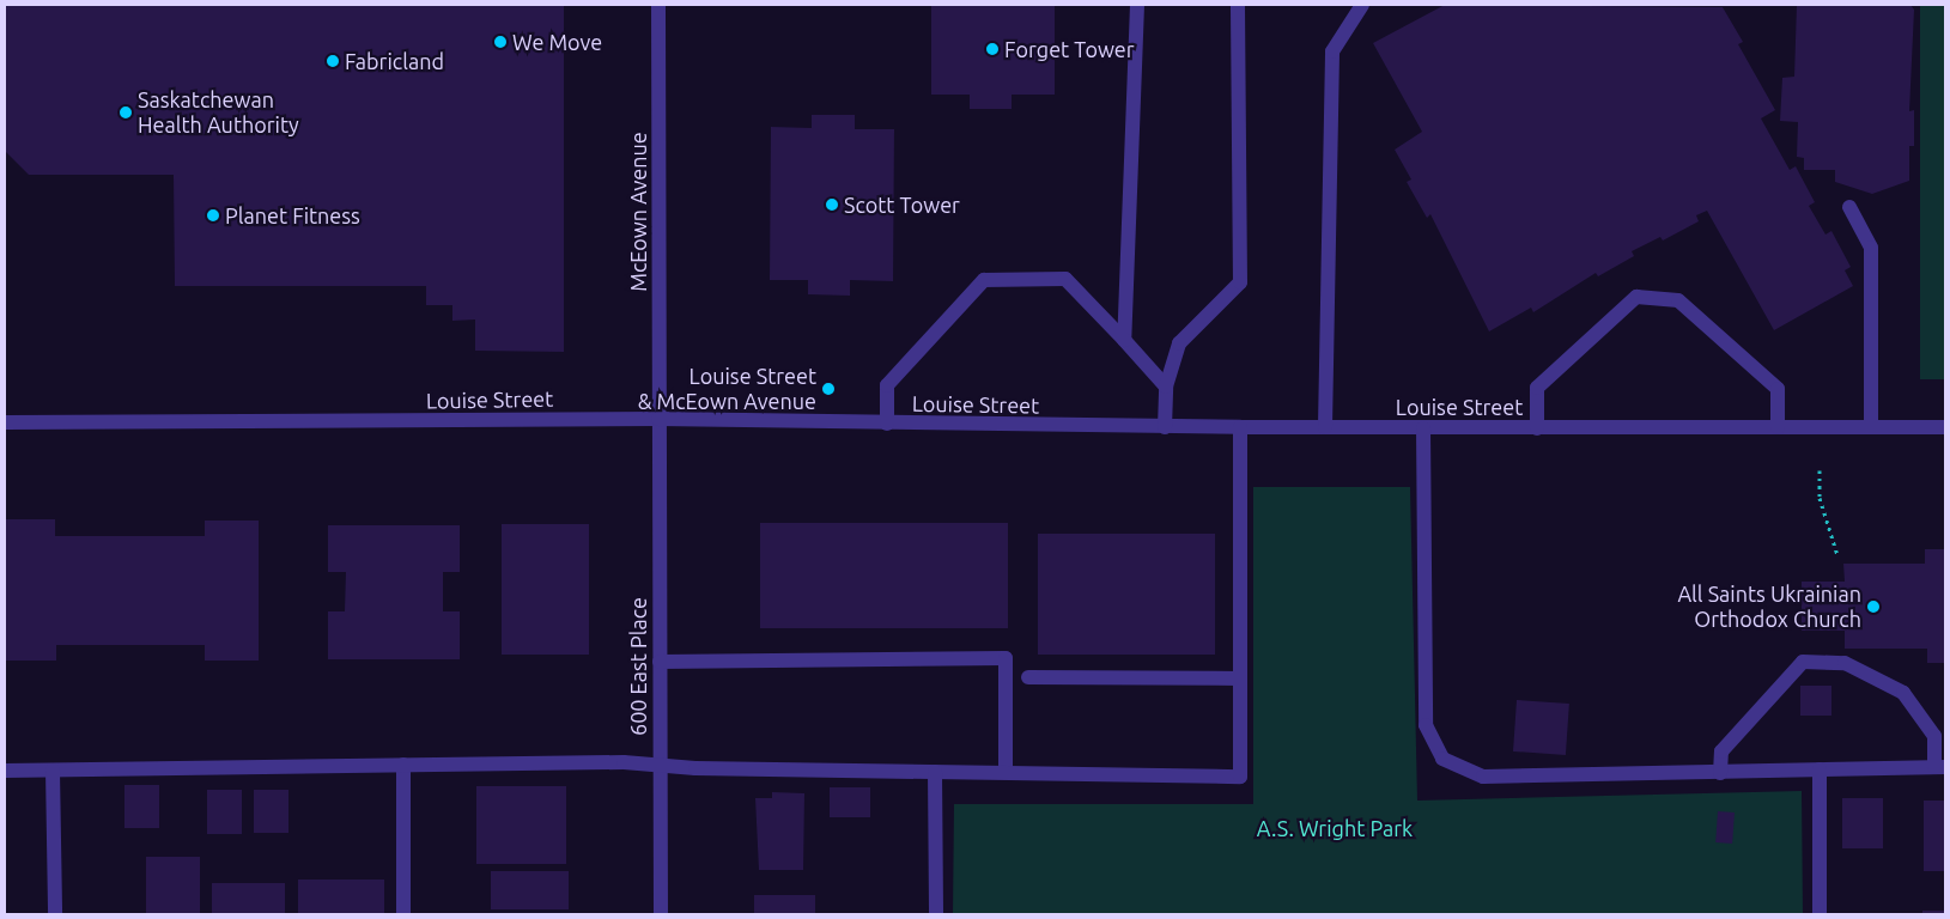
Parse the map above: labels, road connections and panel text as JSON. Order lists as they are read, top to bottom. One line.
{"streets":{"street":["McEown Avenue","Louise Street","600 East Place"]},"crossings":[["McEown Avenue","Louise Street"],["McEown Avenue","600 East Place"],["Louise Street","600 East Place"]],"parks":["A.S. Wright Park"],"places":["We Move","Forget Tower","Fabricland","Saskatchewan Health Authority","Scott Tower","Planet Fitness","Louise Street & McEown Avenue","All Saints Ukrainian Orthodox Church"]}
